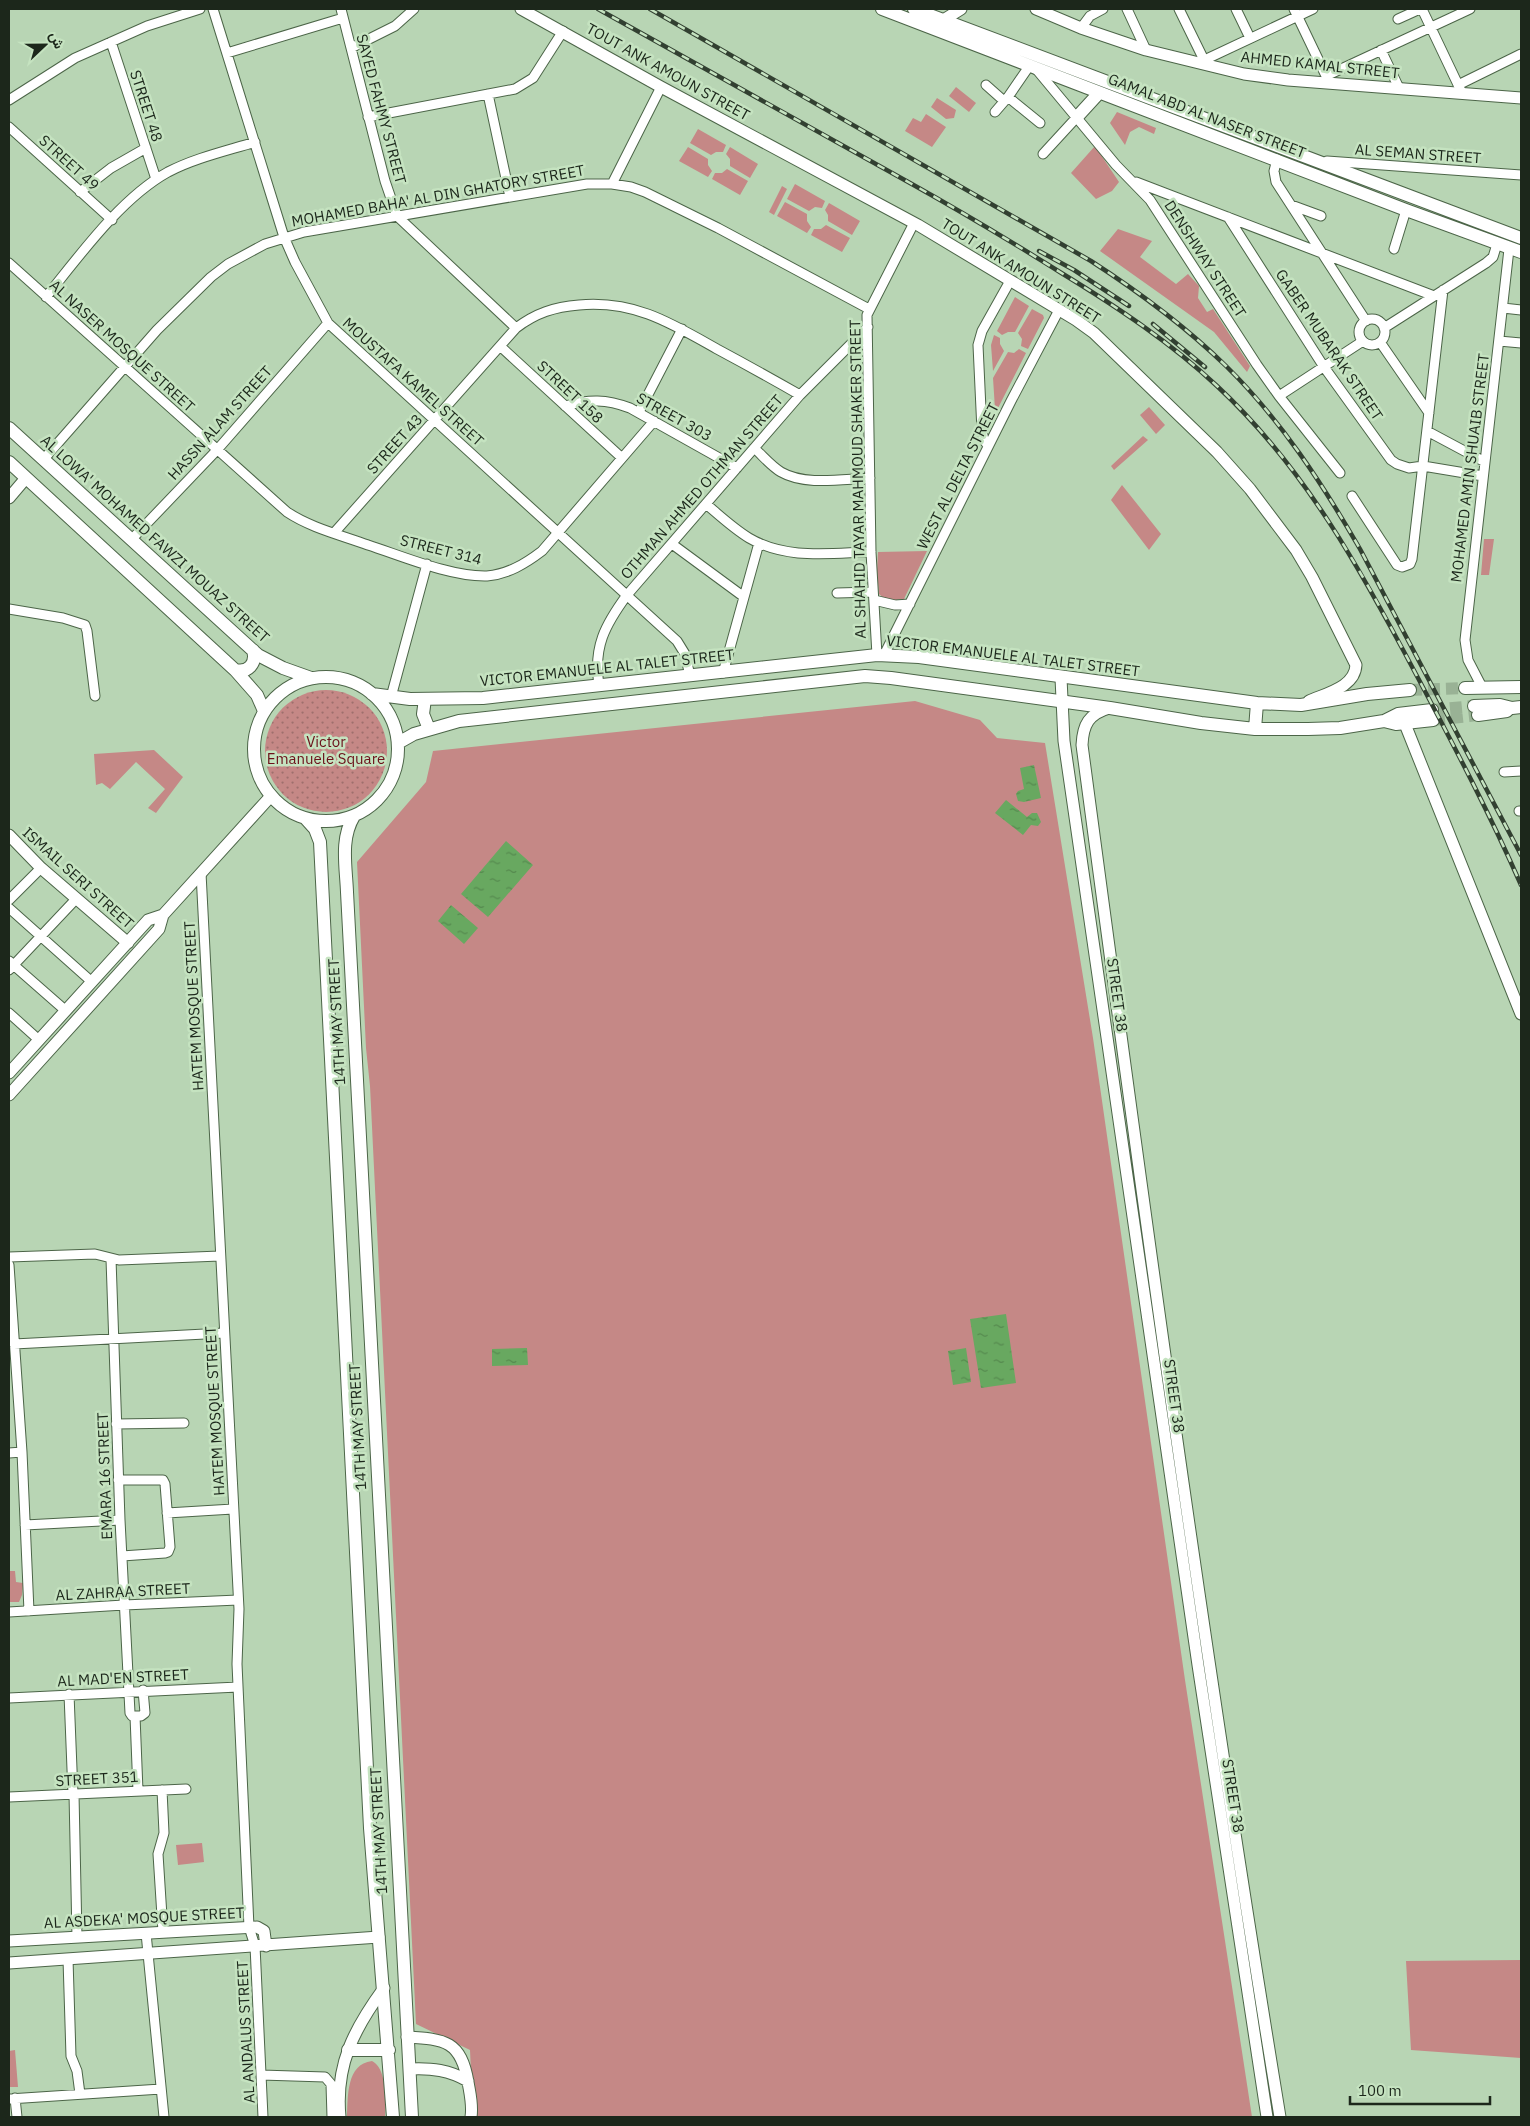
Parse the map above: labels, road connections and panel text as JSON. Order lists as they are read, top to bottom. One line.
{"streets":{"main road":["GAMAL ABD AL NASER STREET","AL LOWA' MOHAMED FAWZI MOUAZ STREET","VICTOR EMANUELE AL TALET STREET","14TH MAY STREET"],"street":["AHMED KAMAL STREET","TOUT ANK AMOUN STREET","STREET 48","SAYED FAHMY STREET","AL SEMAN STREET","STREET 49","MOHAMED BAHA' AL DIN GHATORY STREET","DENSHWAY STREET","GABER MUBARAK STREET","AL NASER MOSQUE STREET","MOUSTAFA KAMEL STREET","STREET 158","STREET 303","HASSN ALAM STREET","STREET 43","MOHAMED AMIN SHUAIB STREET","WEST AL DELTA STREET","AL SHAHID TAYAR MAHMOUD SHAKER STREET","OTHMAN AHMED OTHMAN STREET","STREET 314","ISMAIL SERI STREET","STREET 38","HATEM MOSQUE STREET","EMARA 16 STREET","AL ZAHRAA STREET","AL MAD'EN STREET","STREET 351","AL ASDEKA' MOSQUE STREET","AL ANDALUS STREET"]},"crossings":[["TOUT ANK AMOUN STREET","WEST AL DELTA STREET"],["TOUT ANK AMOUN STREET","AL SHAHID TAYAR MAHMOUD SHAKER STREET"],["TOUT ANK AMOUN STREET","VICTOR EMANUELE AL TALET STREET"],["SAYED FAHMY STREET","MOHAMED BAHA' AL DIN GHATORY STREET"],["GAMAL ABD AL NASER STREET","AL SEMAN STREET"],["GAMAL ABD AL NASER STREET","DENSHWAY STREET"],["GAMAL ABD AL NASER STREET","MOHAMED AMIN SHUAIB STREET"],["MOHAMED BAHA' AL DIN GHATORY STREET","AL NASER MOSQUE STREET"],["MOHAMED BAHA' AL DIN GHATORY STREET","MOUSTAFA KAMEL STREET"],["MOHAMED BAHA' AL DIN GHATORY STREET","AL SHAHID TAYAR MAHMOUD SHAKER STREET"],["MOHAMED BAHA' AL DIN GHATORY STREET","AL LOWA' MOHAMED FAWZI MOUAZ STREET"],["GABER MUBARAK STREET","MOHAMED AMIN SHUAIB STREET"],["AL NASER MOSQUE STREET","HASSN ALAM STREET"],["AL NASER MOSQUE STREET","STREET 314"],["MOUSTAFA KAMEL STREET","HASSN ALAM STREET"],["MOUSTAFA KAMEL STREET","STREET 43"],["MOUSTAFA KAMEL STREET","OTHMAN AHMED OTHMAN STREET"],["MOUSTAFA KAMEL STREET","STREET 314"],["MOUSTAFA KAMEL STREET","VICTOR EMANUELE AL TALET STREET"],["STREET 158","STREET 303"],["STREET 158","STREET 43"],["STREET 158","STREET 314"],["STREET 303","OTHMAN AHMED OTHMAN STREET"],["STREET 303","STREET 314"],["HASSN ALAM STREET","AL LOWA' MOHAMED FAWZI MOUAZ STREET"],["HASSN ALAM STREET","STREET 314"],["STREET 43","OTHMAN AHMED OTHMAN STREET"],["STREET 43","STREET 314"],["WEST AL DELTA STREET","AL SHAHID TAYAR MAHMOUD SHAKER STREET"],["WEST AL DELTA STREET","VICTOR EMANUELE AL TALET STREET"],["AL SHAHID TAYAR MAHMOUD SHAKER STREET","OTHMAN AHMED OTHMAN STREET"],["AL SHAHID TAYAR MAHMOUD SHAKER STREET","VICTOR EMANUELE AL TALET STREET"],["OTHMAN AHMED OTHMAN STREET","VICTOR EMANUELE AL TALET STREET"],["AL LOWA' MOHAMED FAWZI MOUAZ STREET","VICTOR EMANUELE AL TALET STREET"],["AL LOWA' MOHAMED FAWZI MOUAZ STREET","14TH MAY STREET"],["VICTOR EMANUELE AL TALET STREET","STREET 38"],["VICTOR EMANUELE AL TALET STREET","14TH MAY STREET"],["HATEM MOSQUE STREET","AL ZAHRAA STREET"],["HATEM MOSQUE STREET","AL MAD'EN STREET"],["HATEM MOSQUE STREET","AL ASDEKA' MOSQUE STREET"],["EMARA 16 STREET","AL ZAHRAA STREET"],["EMARA 16 STREET","AL MAD'EN STREET"],["AL ASDEKA' MOSQUE STREET","AL ANDALUS STREET"]],"parks":["Victor Emanuele Square"],"scale_bar":"100 m","north":"right"}
